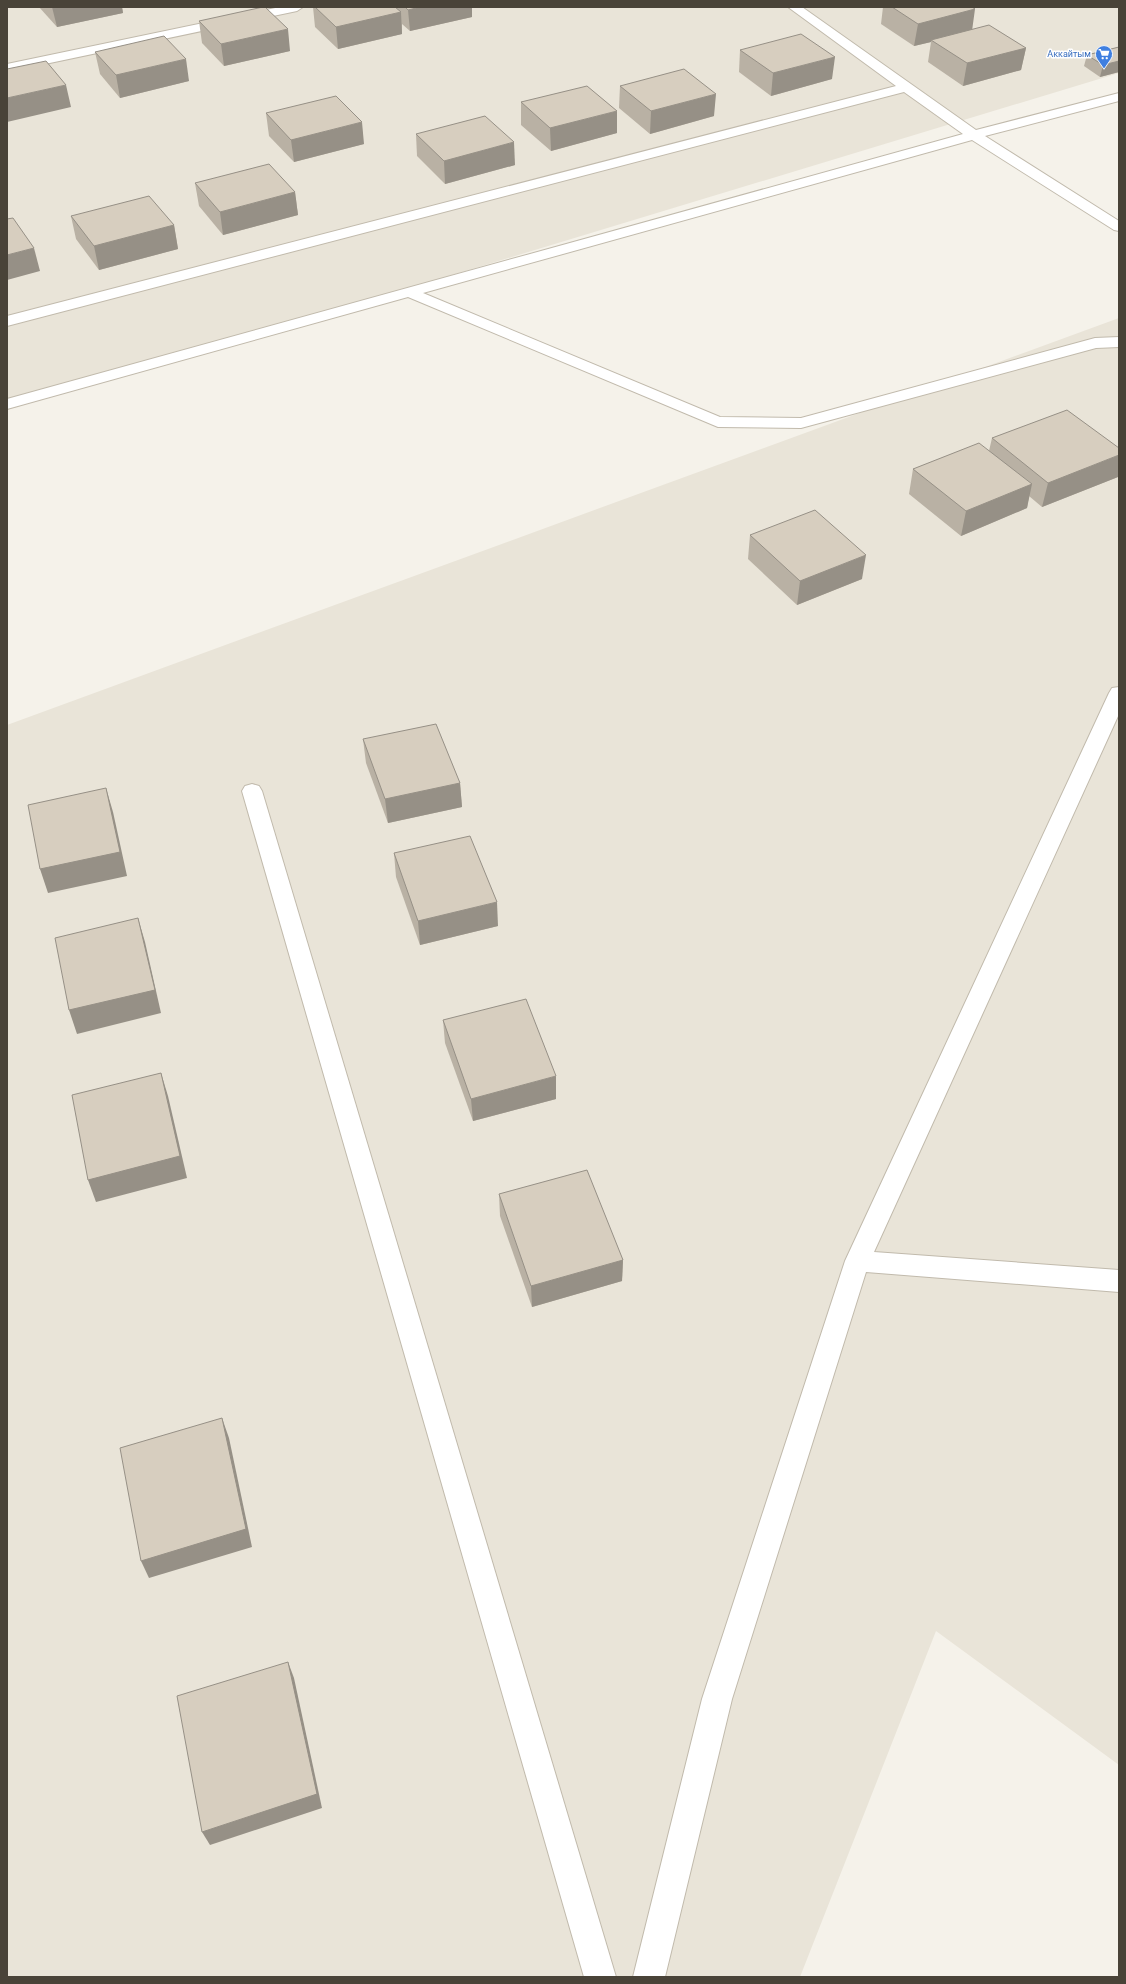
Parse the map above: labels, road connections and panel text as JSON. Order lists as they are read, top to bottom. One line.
{"places":{"supermarket":["Аккайтым"]}}
